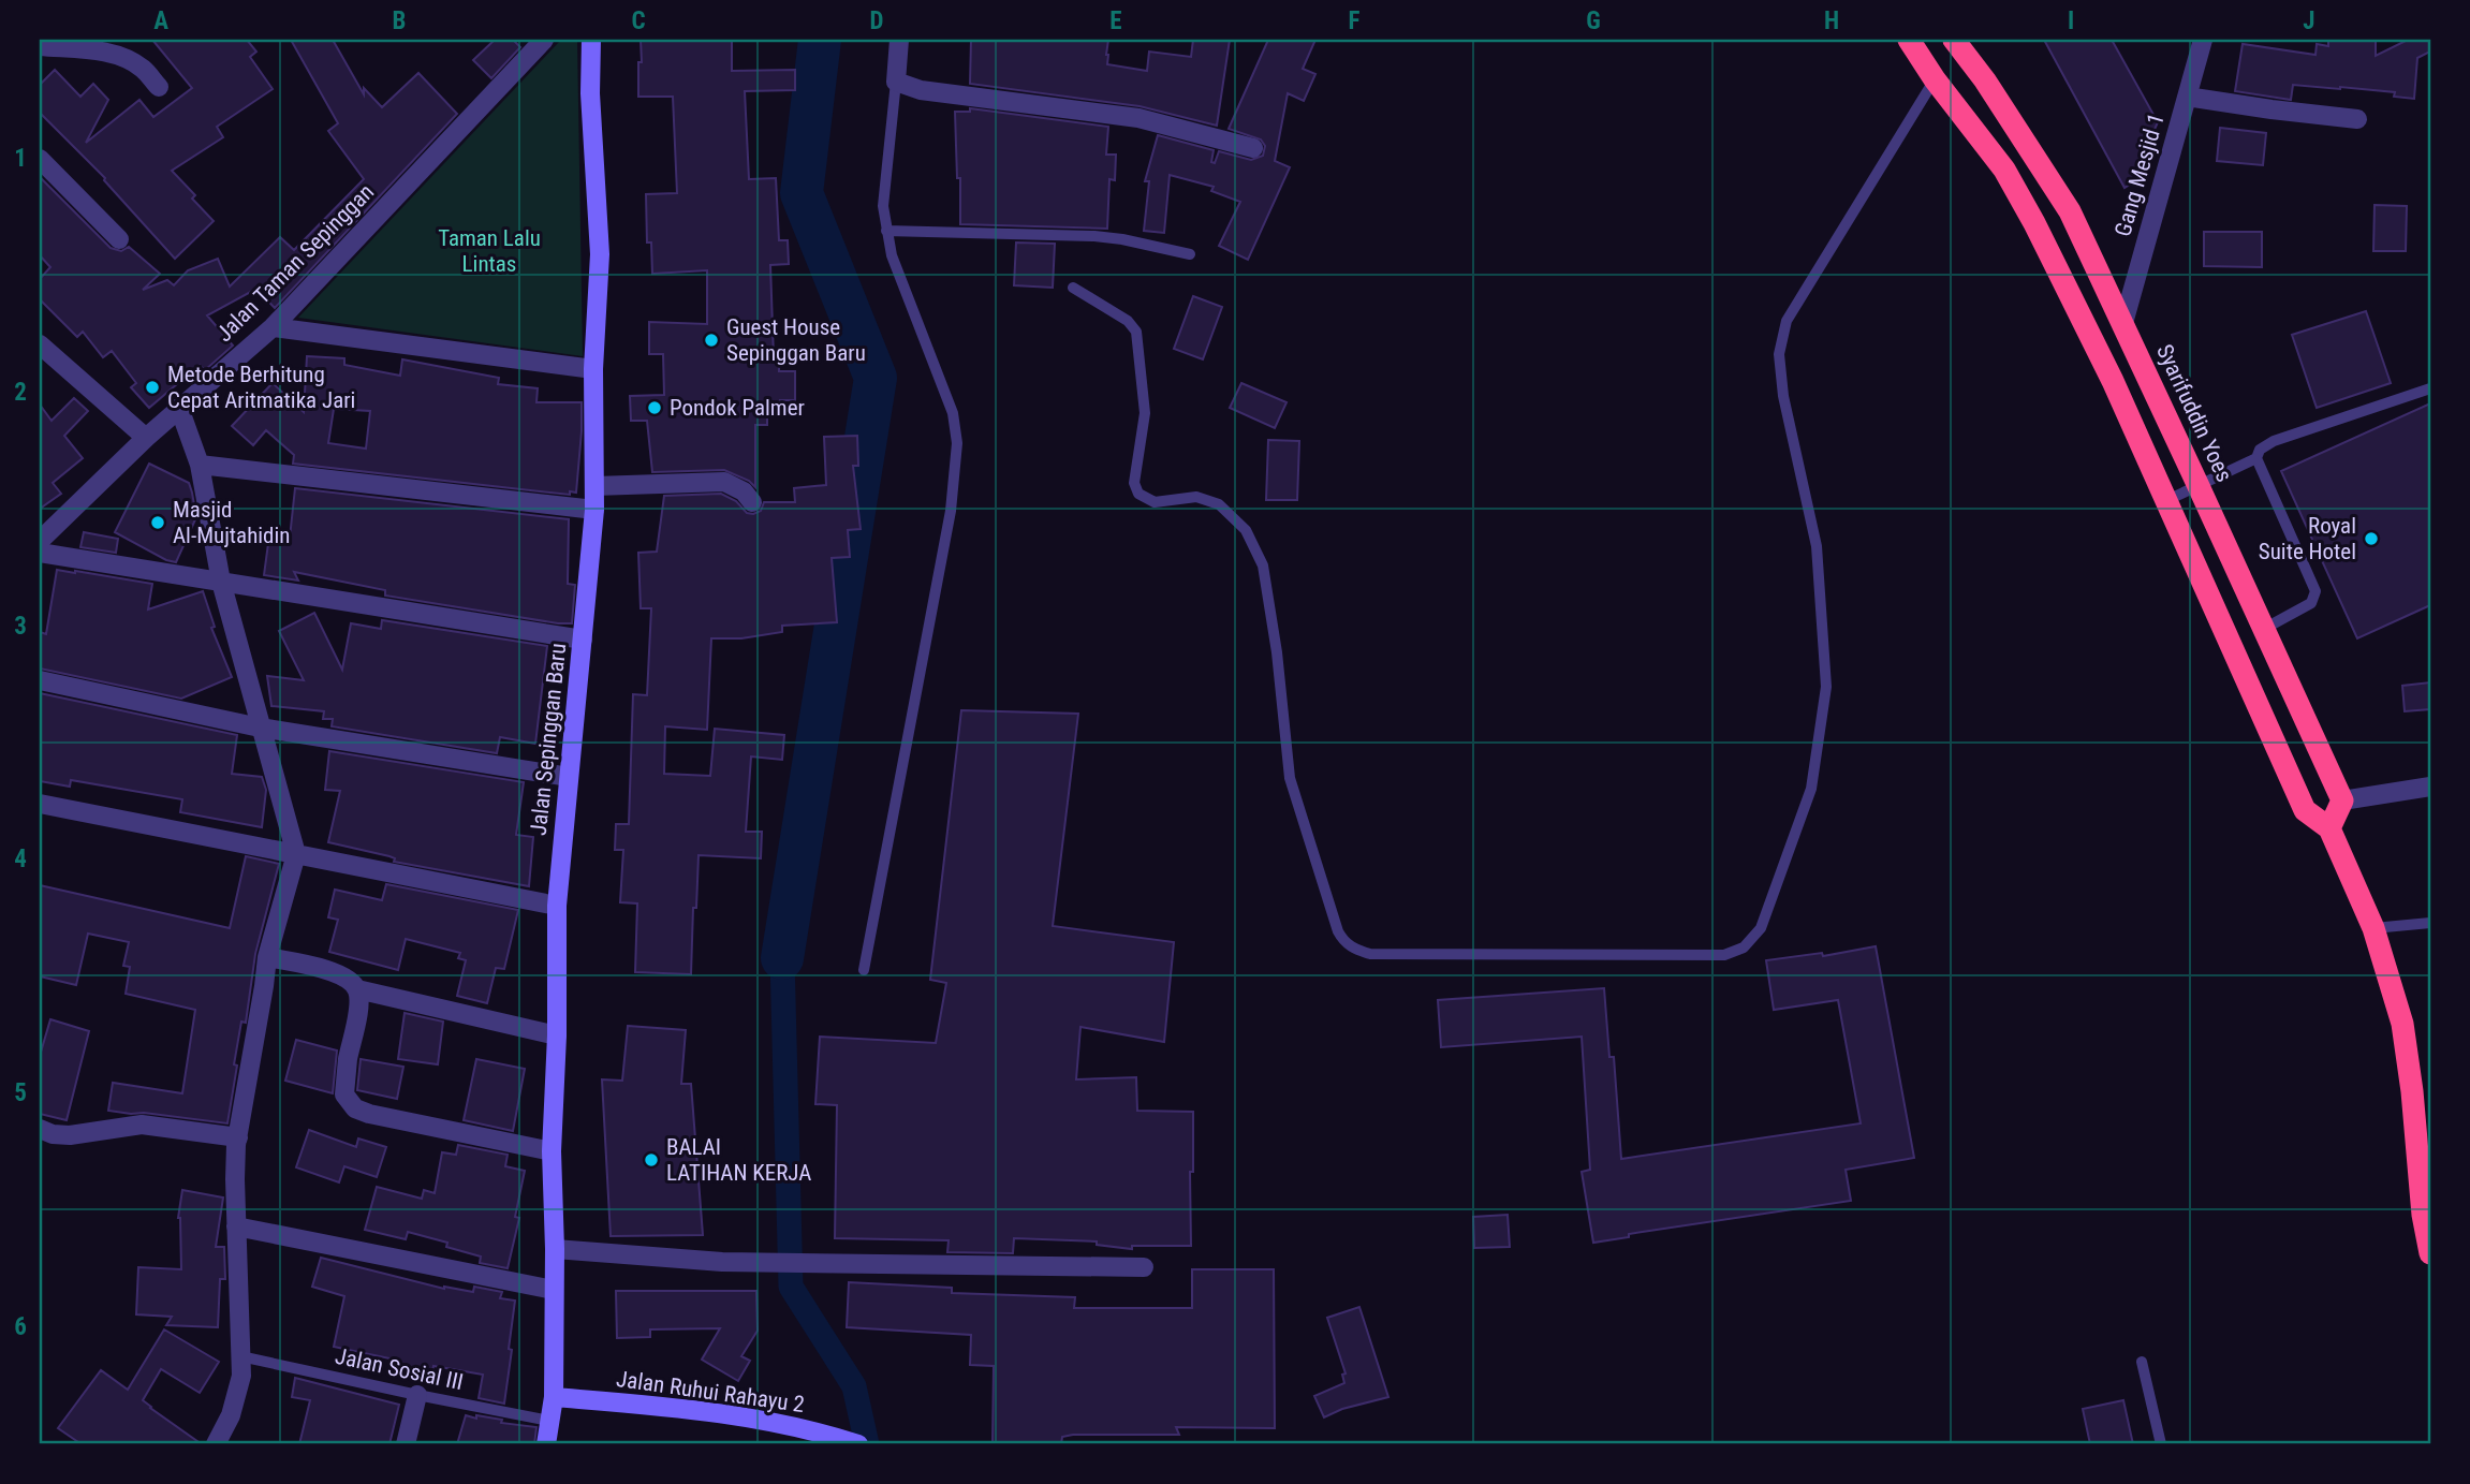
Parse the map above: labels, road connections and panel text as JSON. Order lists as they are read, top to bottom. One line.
{"streets":{"highway":["Syarifuddin Yoes"],"street":["Gang Mesjid 1","Jalan Taman Sepinggan","Jalan Sepinggan Baru","Jalan Ruhui Rahayu 2"],"lane":["Jalan Sosial III"]},"crossings":[["Gang Mesjid 1","Syarifuddin Yoes"],["Jalan Sepinggan Baru","Jalan Sosial III"],["Jalan Sepinggan Baru","Jalan Ruhui Rahayu 2"]],"parks":["Taman Lalu Lintas"],"places":["Guest House Sepinggan Baru","Metode Berhitung Cepat Aritmatika Jari","Pondok Palmer","Masjid Al-Mujtahidin","Royal Suite Hotel","BALAI LATIHAN KERJA"],"grid":{"columns":["A","B","C","D","E","F","G","H","I","J"],"rows":["1","2","3","4","5","6"]}}
